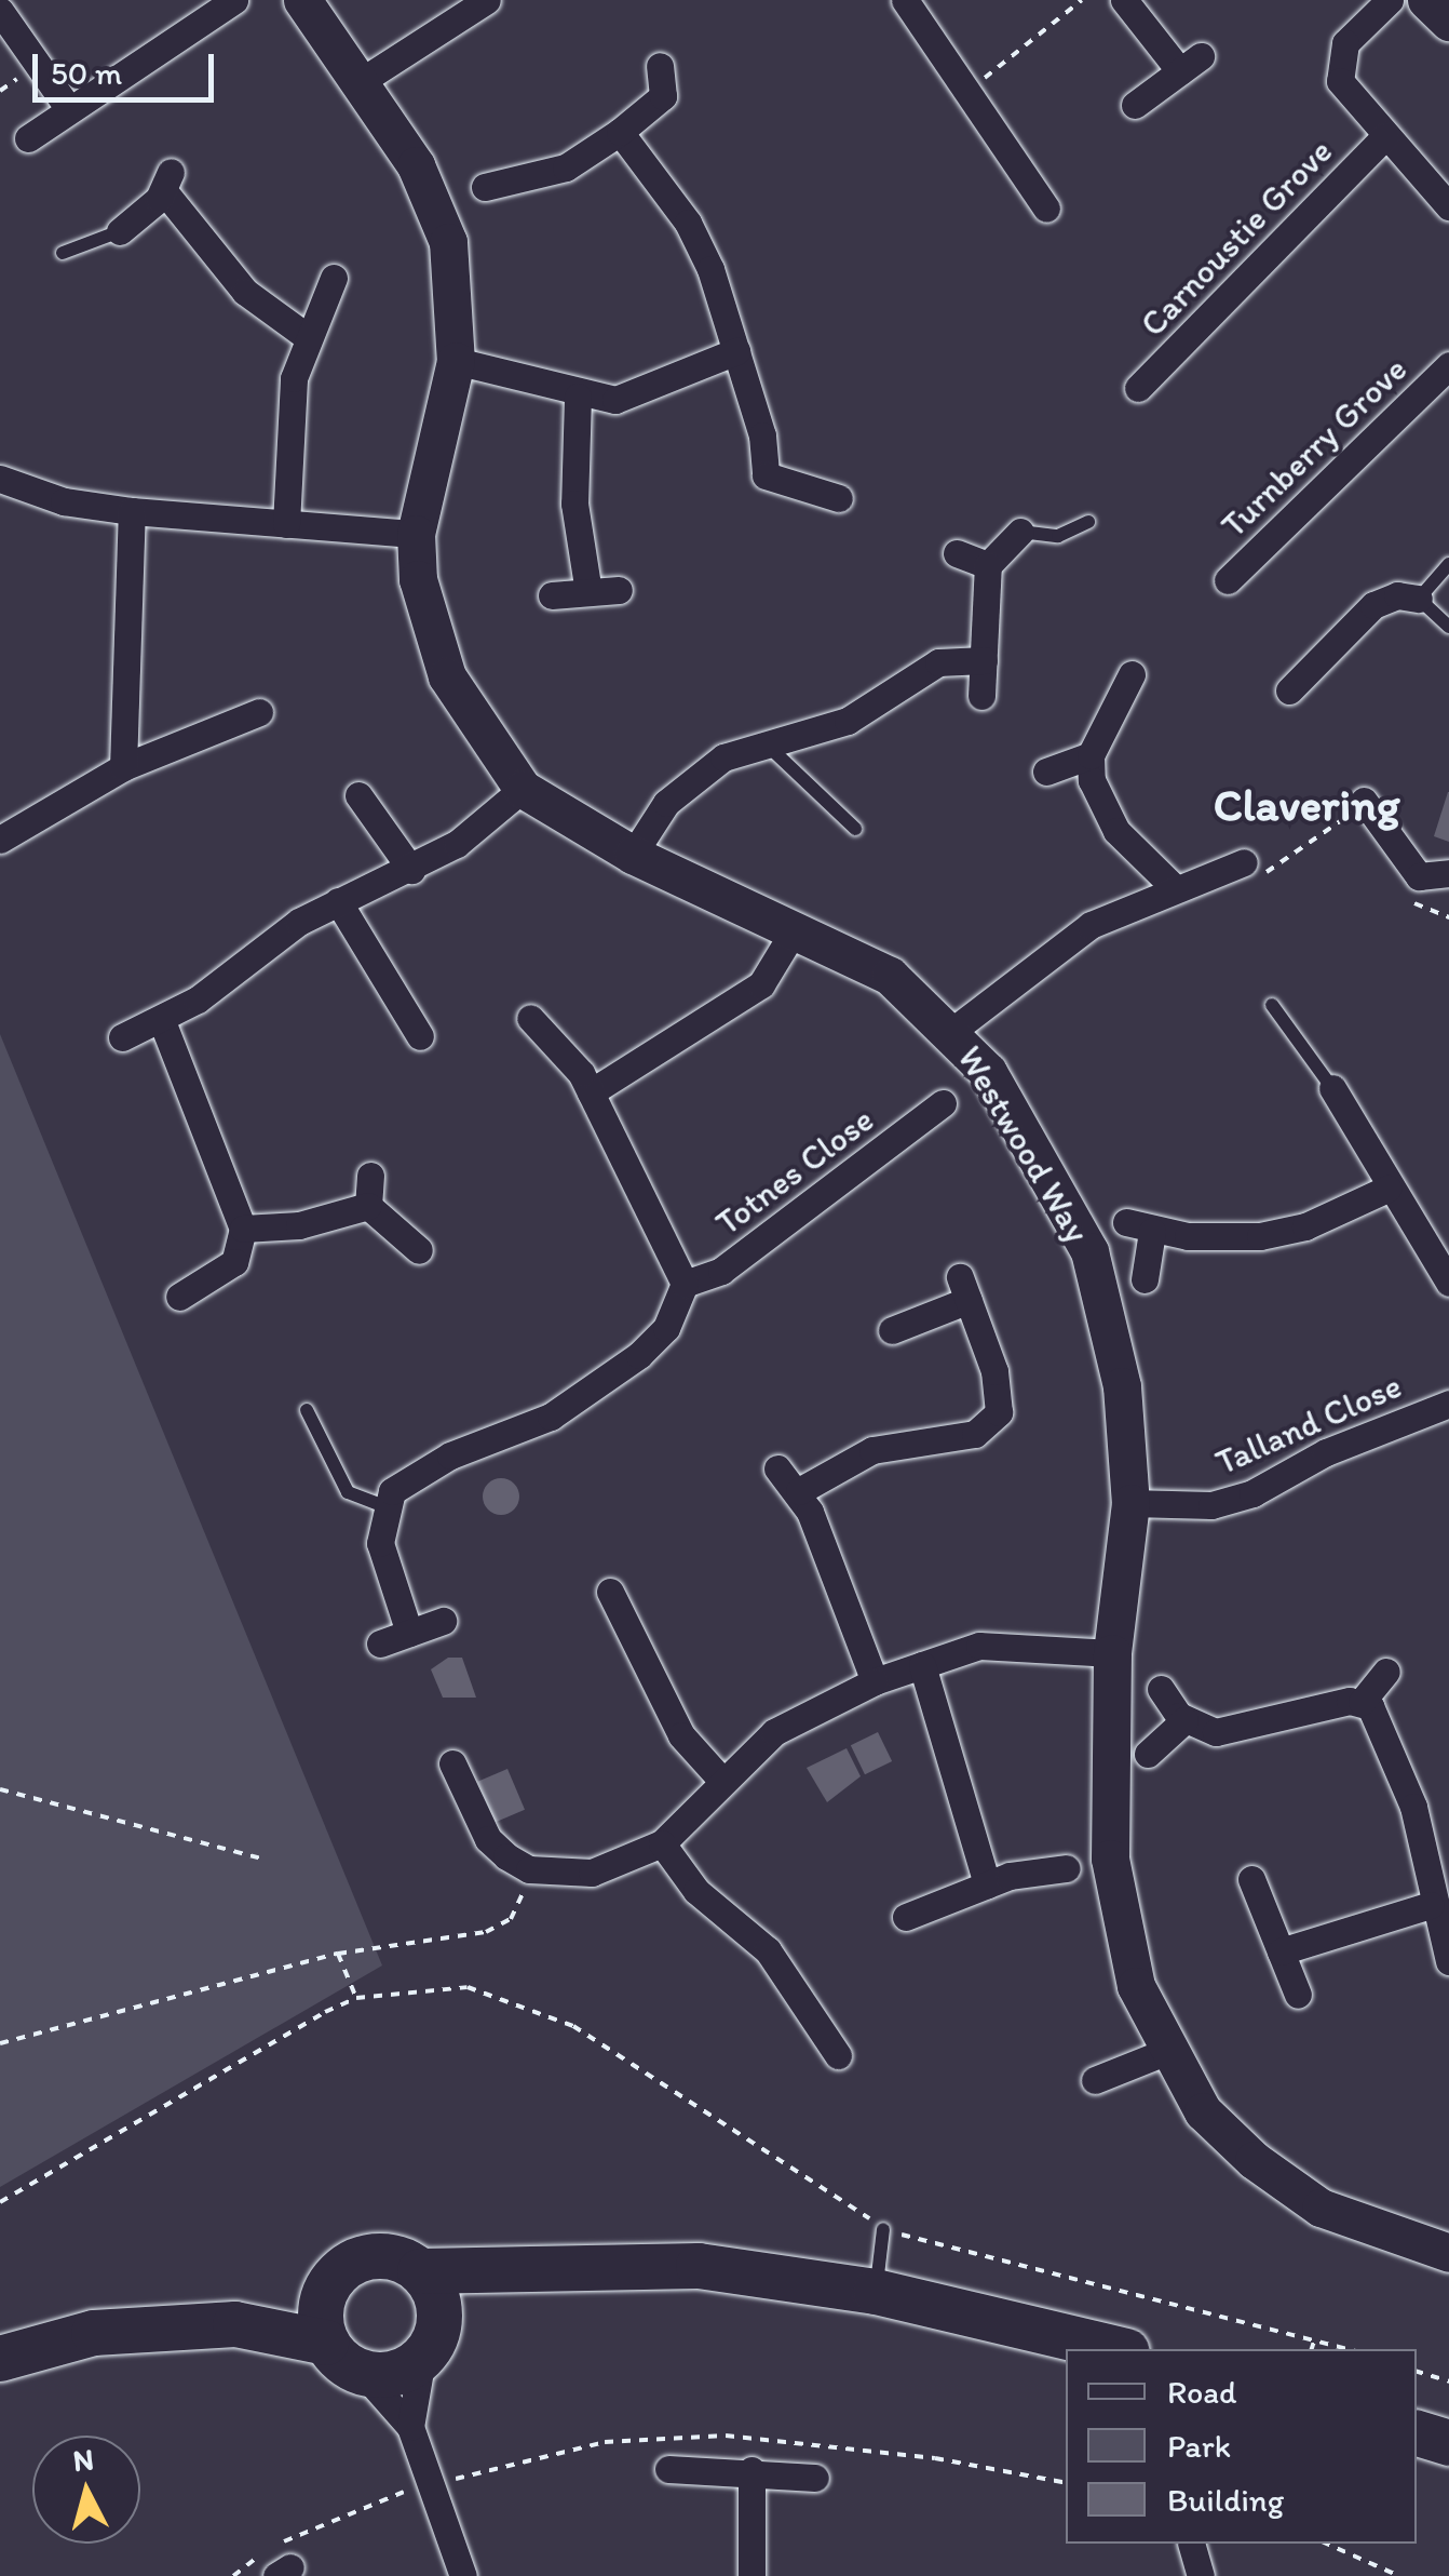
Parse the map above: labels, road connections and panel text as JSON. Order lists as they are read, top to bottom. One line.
{"streets":{"street":["Carnoustie Grove","Turnberry Grove","Westwood Way","Totnes Close","Talland Close"]},"crossings":[["Westwood Way","Talland Close"]],"districts":["Clavering"],"legend":["Road","Park","Building"],"scale_bar":"50 m","north":"top"}
